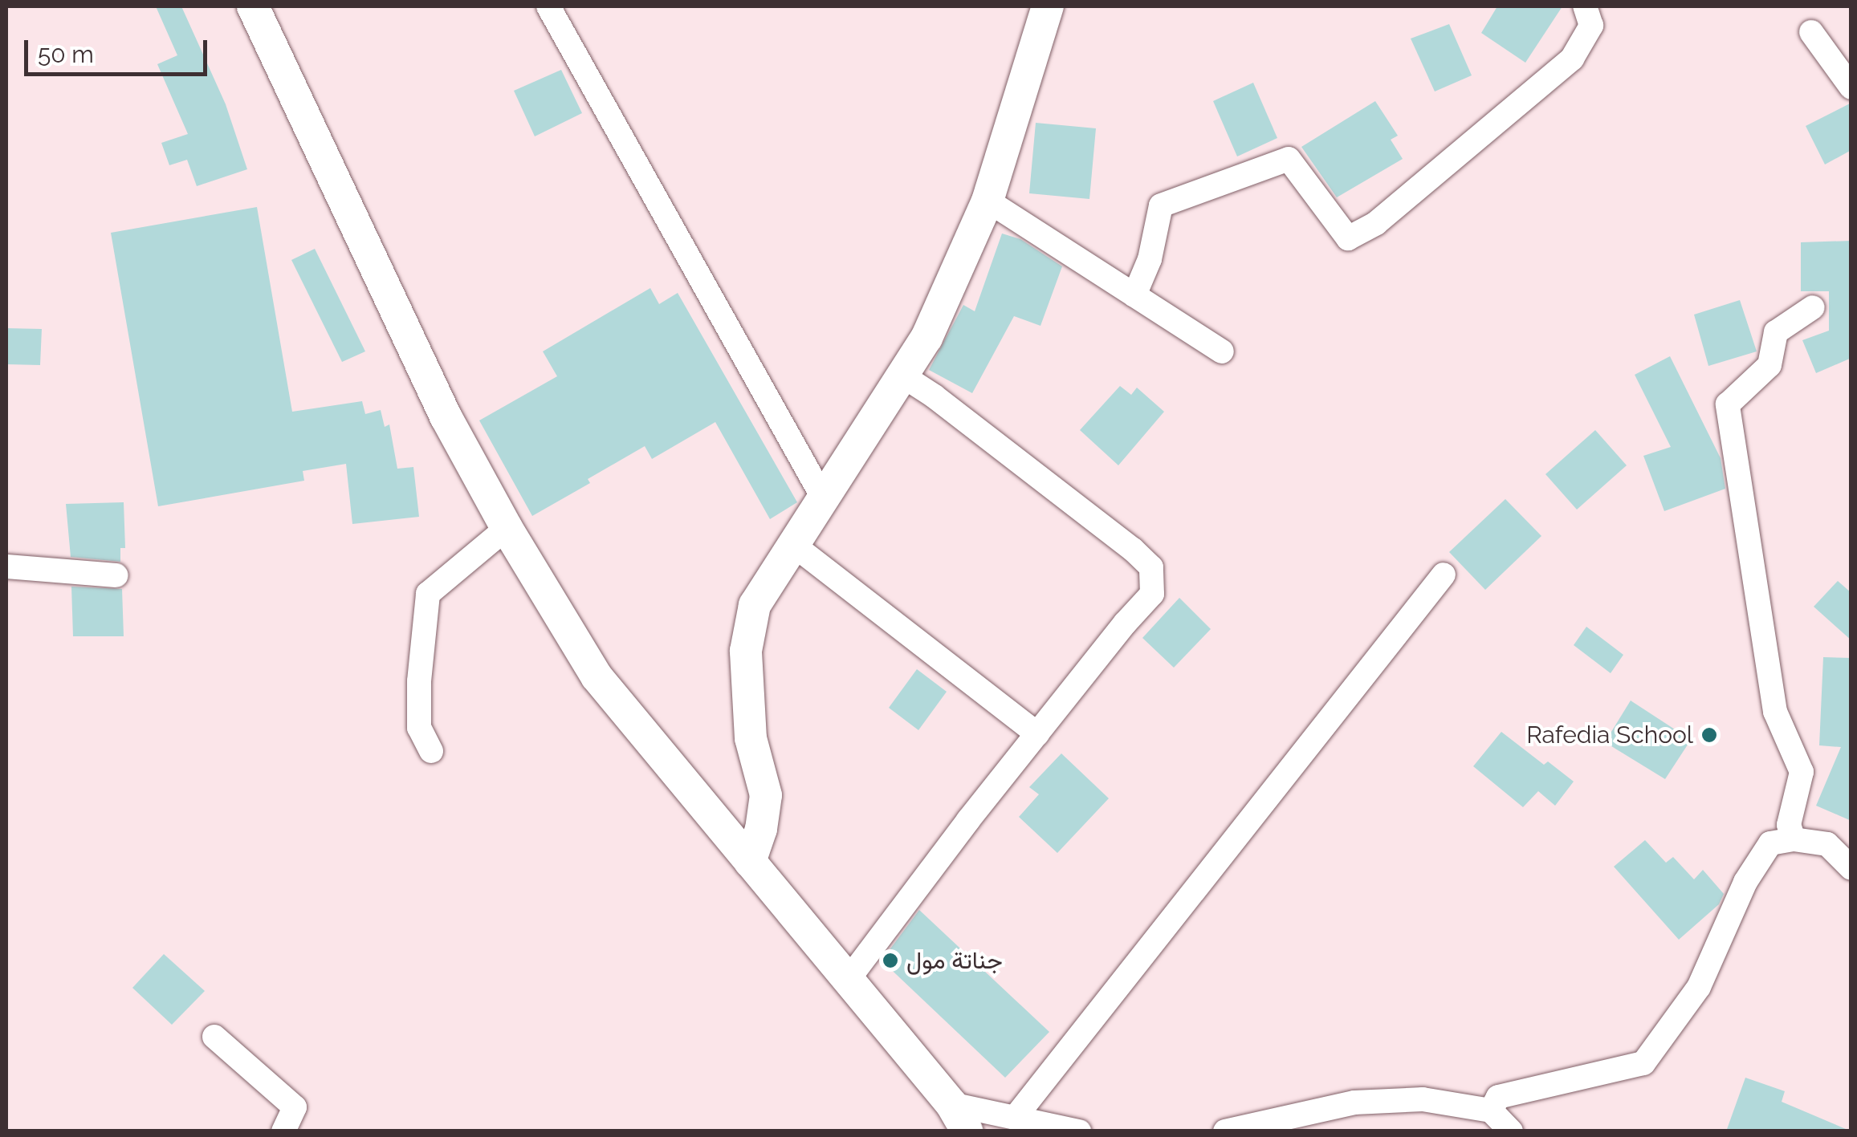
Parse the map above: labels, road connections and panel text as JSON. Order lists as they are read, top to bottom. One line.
{"places":["Rafedia School","جناتة مول"],"scale_bar":"50 m"}
